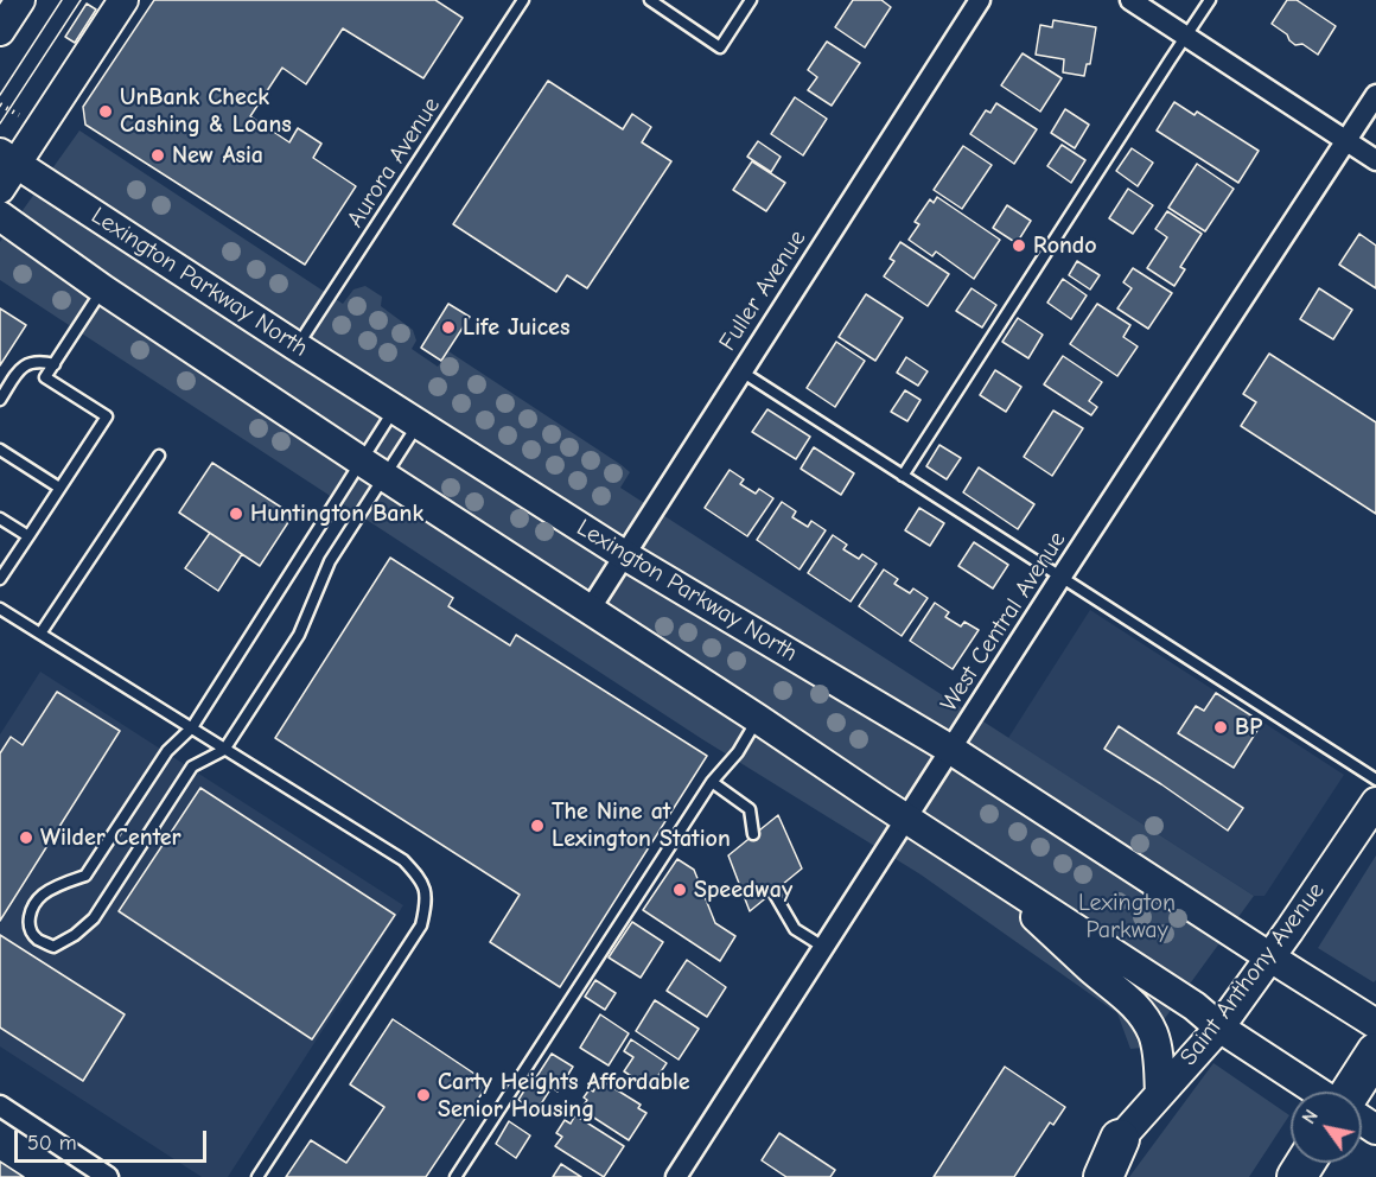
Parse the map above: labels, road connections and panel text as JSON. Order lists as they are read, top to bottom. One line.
{"streets":{"main road":["Lexington Parkway North","Saint Anthony Avenue"],"street":["Fuller Avenue","West Central Avenue"],"lane":["Aurora Avenue"]},"crossings":[["Aurora Avenue","Lexington Parkway North"],["Lexington Parkway North","Fuller Avenue"],["Lexington Parkway North","West Central Avenue"],["Lexington Parkway North","Saint Anthony Avenue"]],"parks":["Lexington Parkway"],"places":["UnBank Check Cashing & Loans","New Asia","Rondo","Life Juices","Huntington Bank","BP","The Nine at Lexington Station","Wilder Center","Speedway","Carty Heights Affordable Senior Housing"],"scale_bar":"50 m","north":"top left"}
